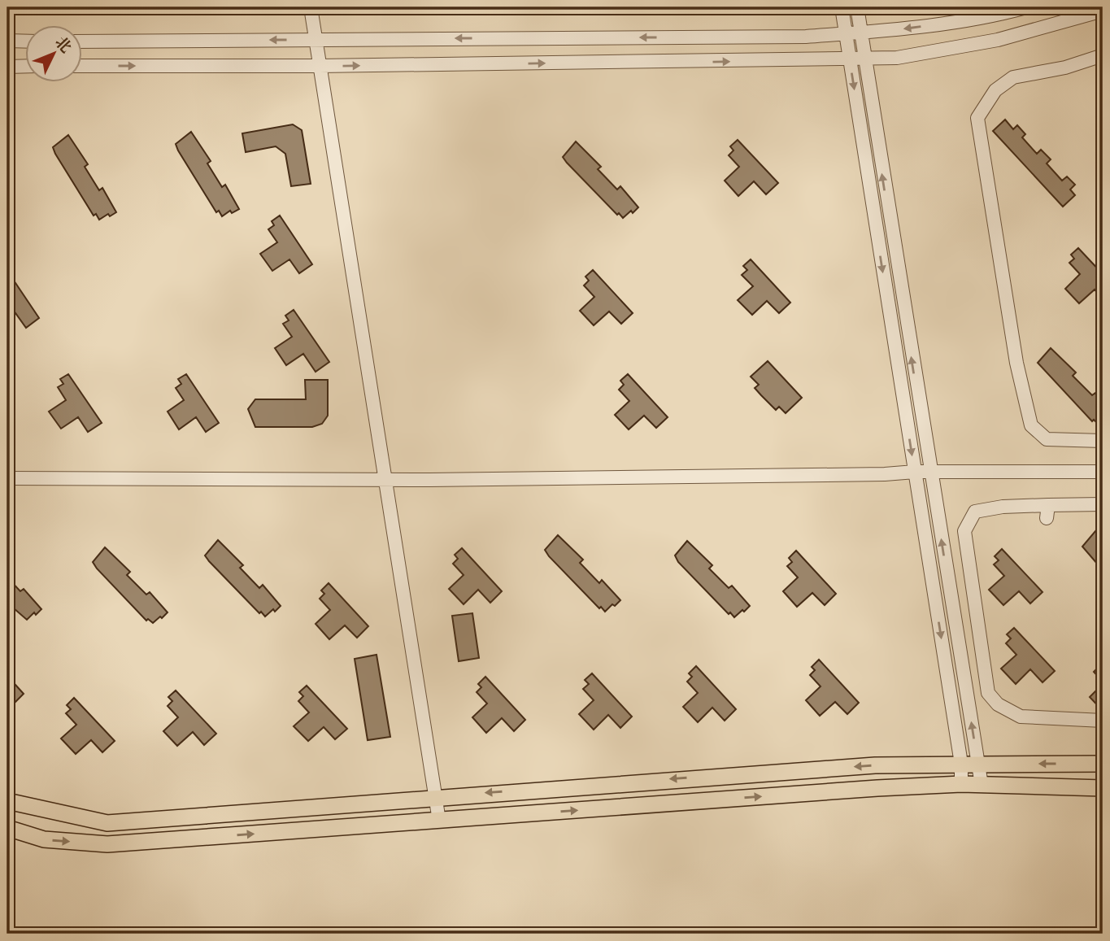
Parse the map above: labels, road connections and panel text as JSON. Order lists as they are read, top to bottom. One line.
{"north":"top right"}
